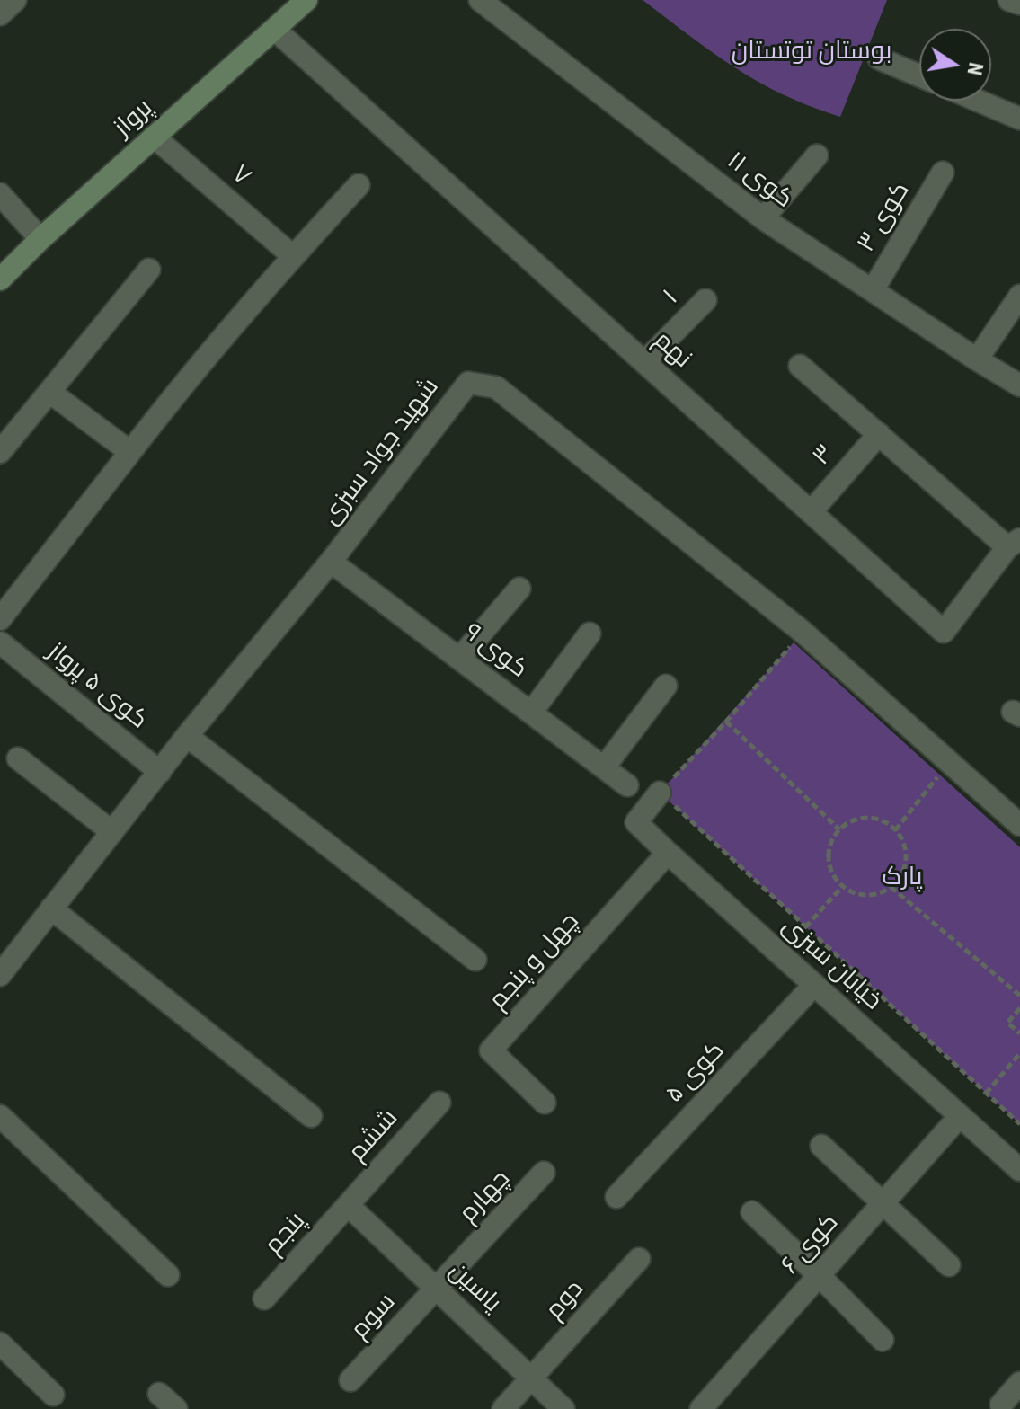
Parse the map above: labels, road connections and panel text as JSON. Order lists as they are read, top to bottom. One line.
{"streets":{"street":["پرواز","۷","کوی ۱۱","کوی ۳","۱","نهم","شهید جواد سبزی","۳","کوی ۹","کوی ۵ پرواز","چهل و پنجم","خیابان سبزی","کوی ۵","ششم","چهارم","پنجم","کوی ۶","یاسین","دوم","سوم"]},"crossings":[["پرواز","۷"],["پرواز","نهم"],["کوی ۱۱","کوی ۳"],["۱","نهم"],["نهم","۳"],["شهید جواد سبزی","کوی ۹"],["شهید جواد سبزی","کوی ۵ پرواز"],["چهل و پنجم","خیابان سبزی"],["خیابان سبزی","کوی ۵"],["خیابان سبزی","کوی ۶"],["ششم","پنجم"],["ششم","یاسین"],["چهارم","یاسین"],["چهارم","سوم"],["پنجم","یاسین"],["یاسین","دوم"],["یاسین","سوم"]],"parks":["بوستان توتستان","پارک"],"north":"right"}
